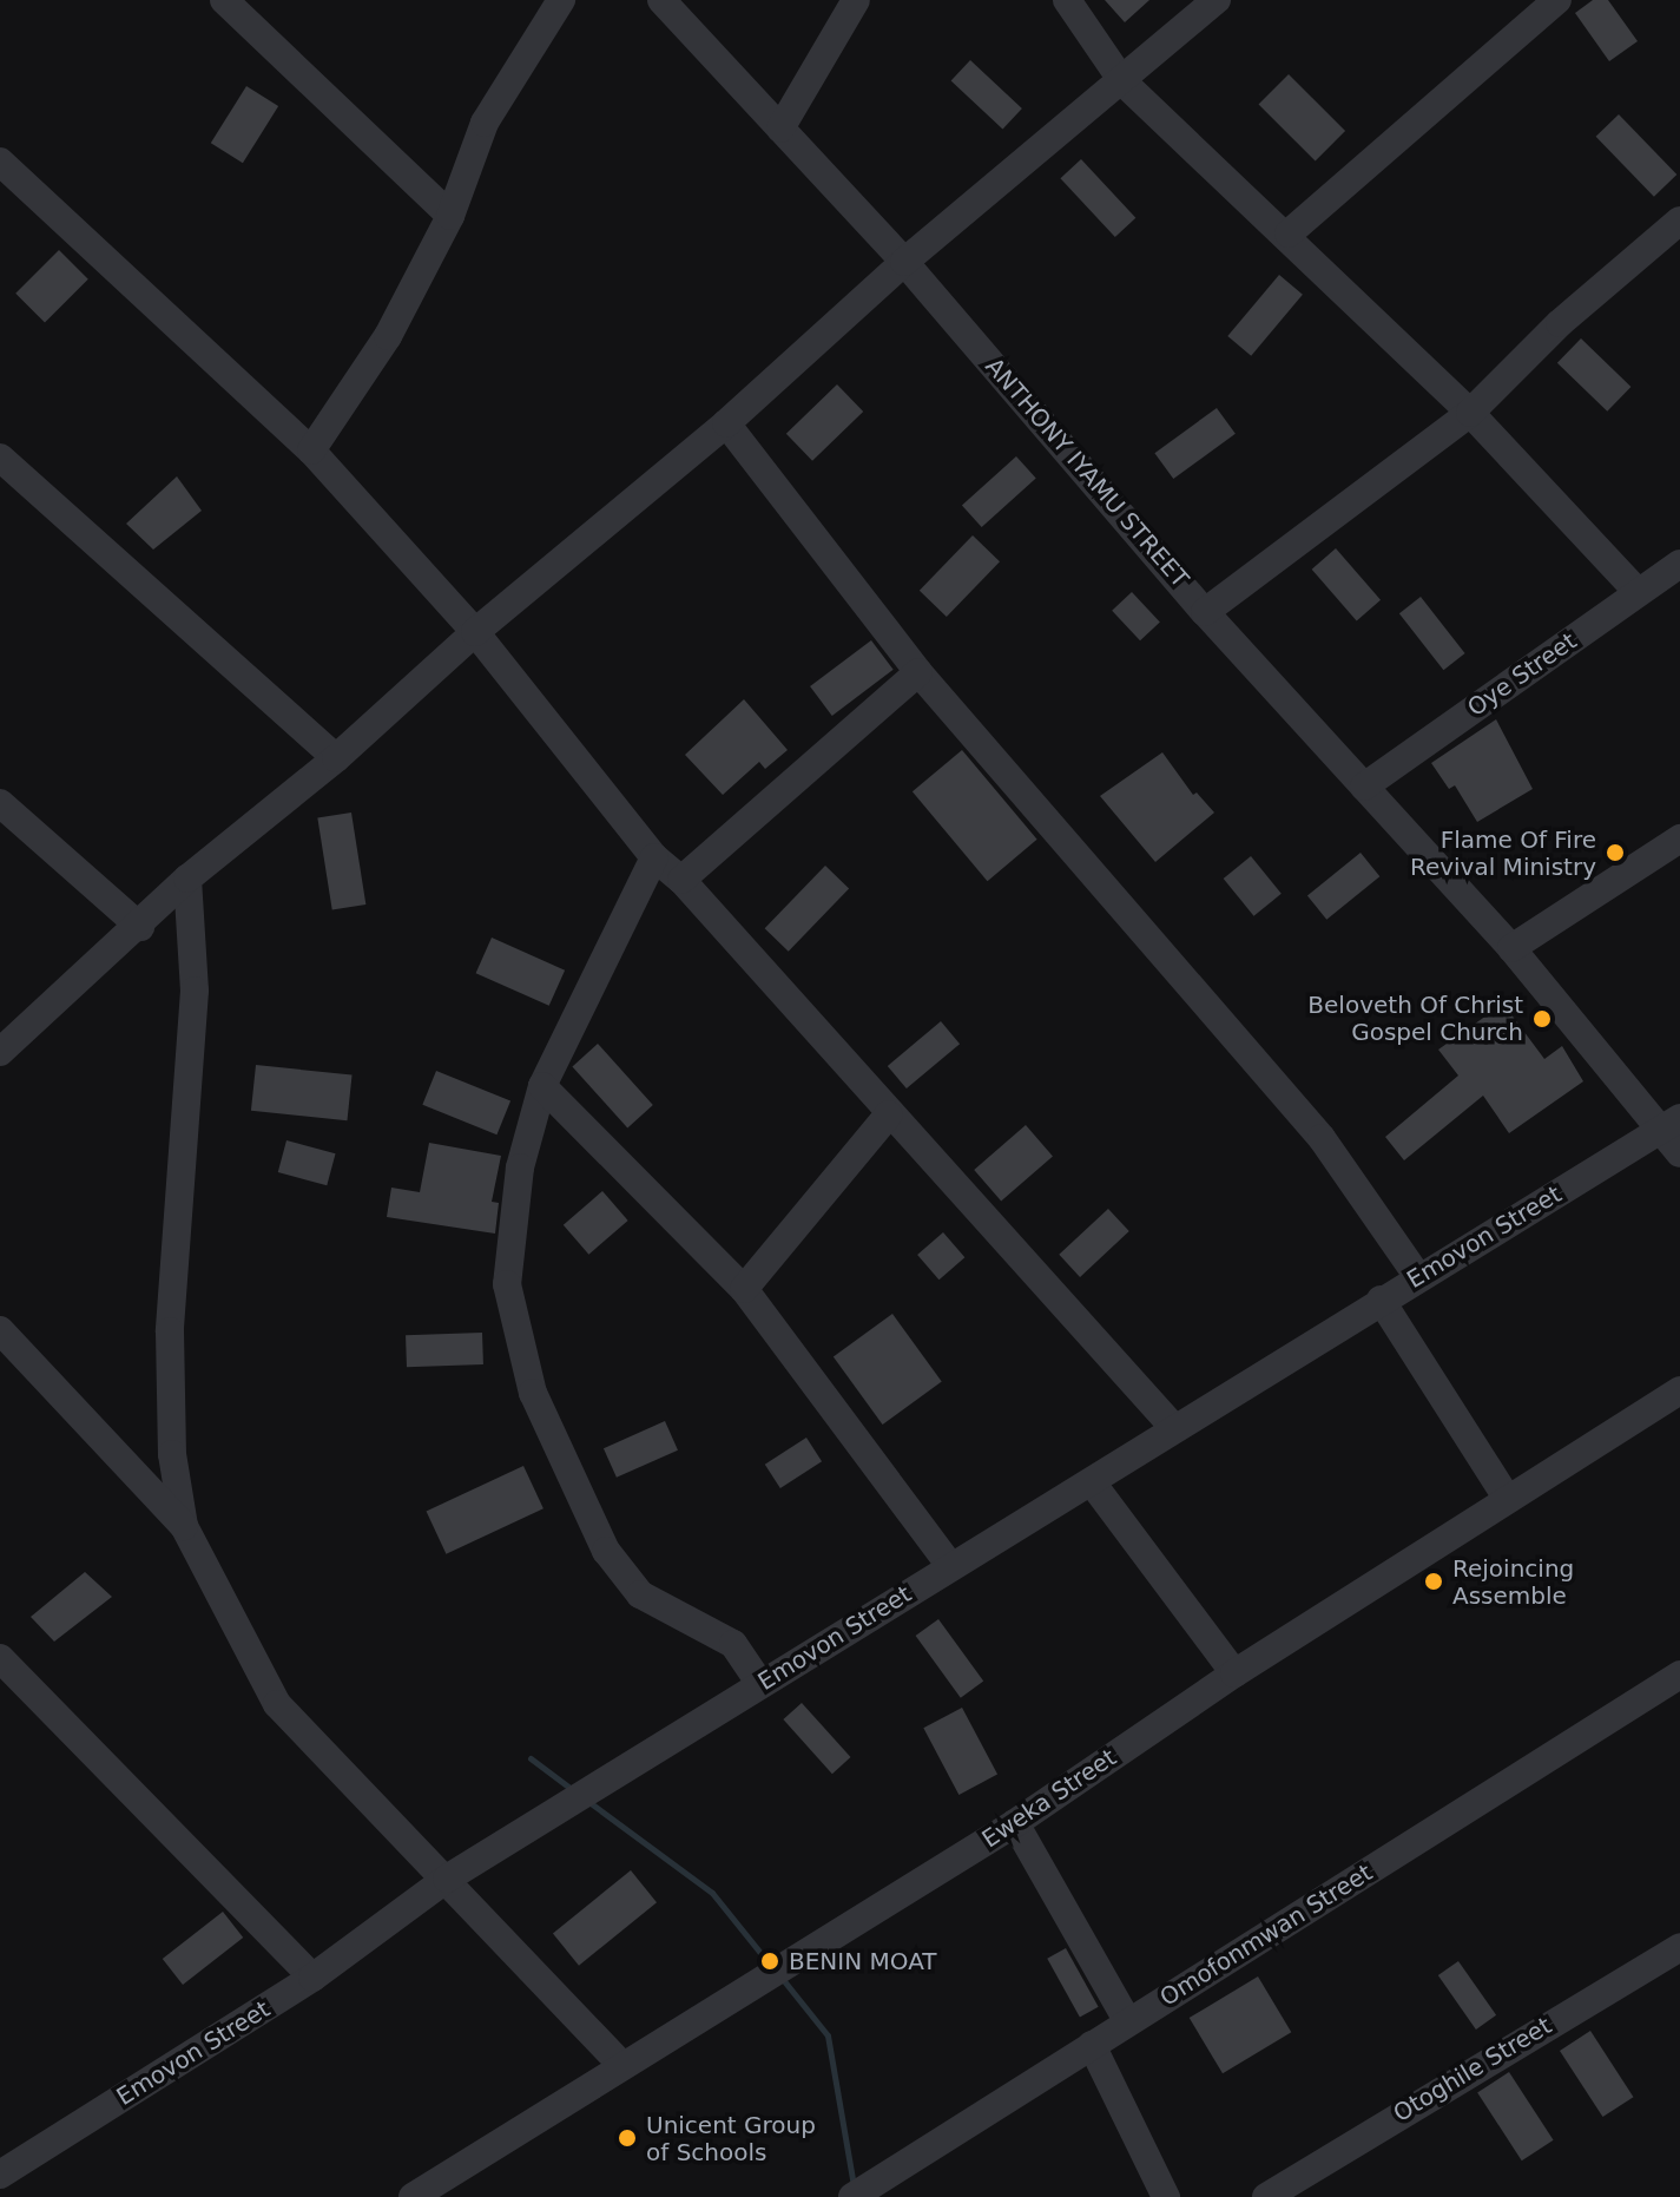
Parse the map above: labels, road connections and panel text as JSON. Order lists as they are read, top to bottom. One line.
{"streets":{"street":["ANTHONY IYAMU STREET","Oye Street","Emovon Street","Eweka Street","Omofonmwan Street","Otoghile Street"]},"crossings":[["ANTHONY IYAMU STREET","Oye Street"]],"places":["Flame Of Fire Revival Ministry","Beloveth Of Christ Gospel Church","Rejoincing Assemble","BENIN MOAT","Unicent Group of Schools"]}
